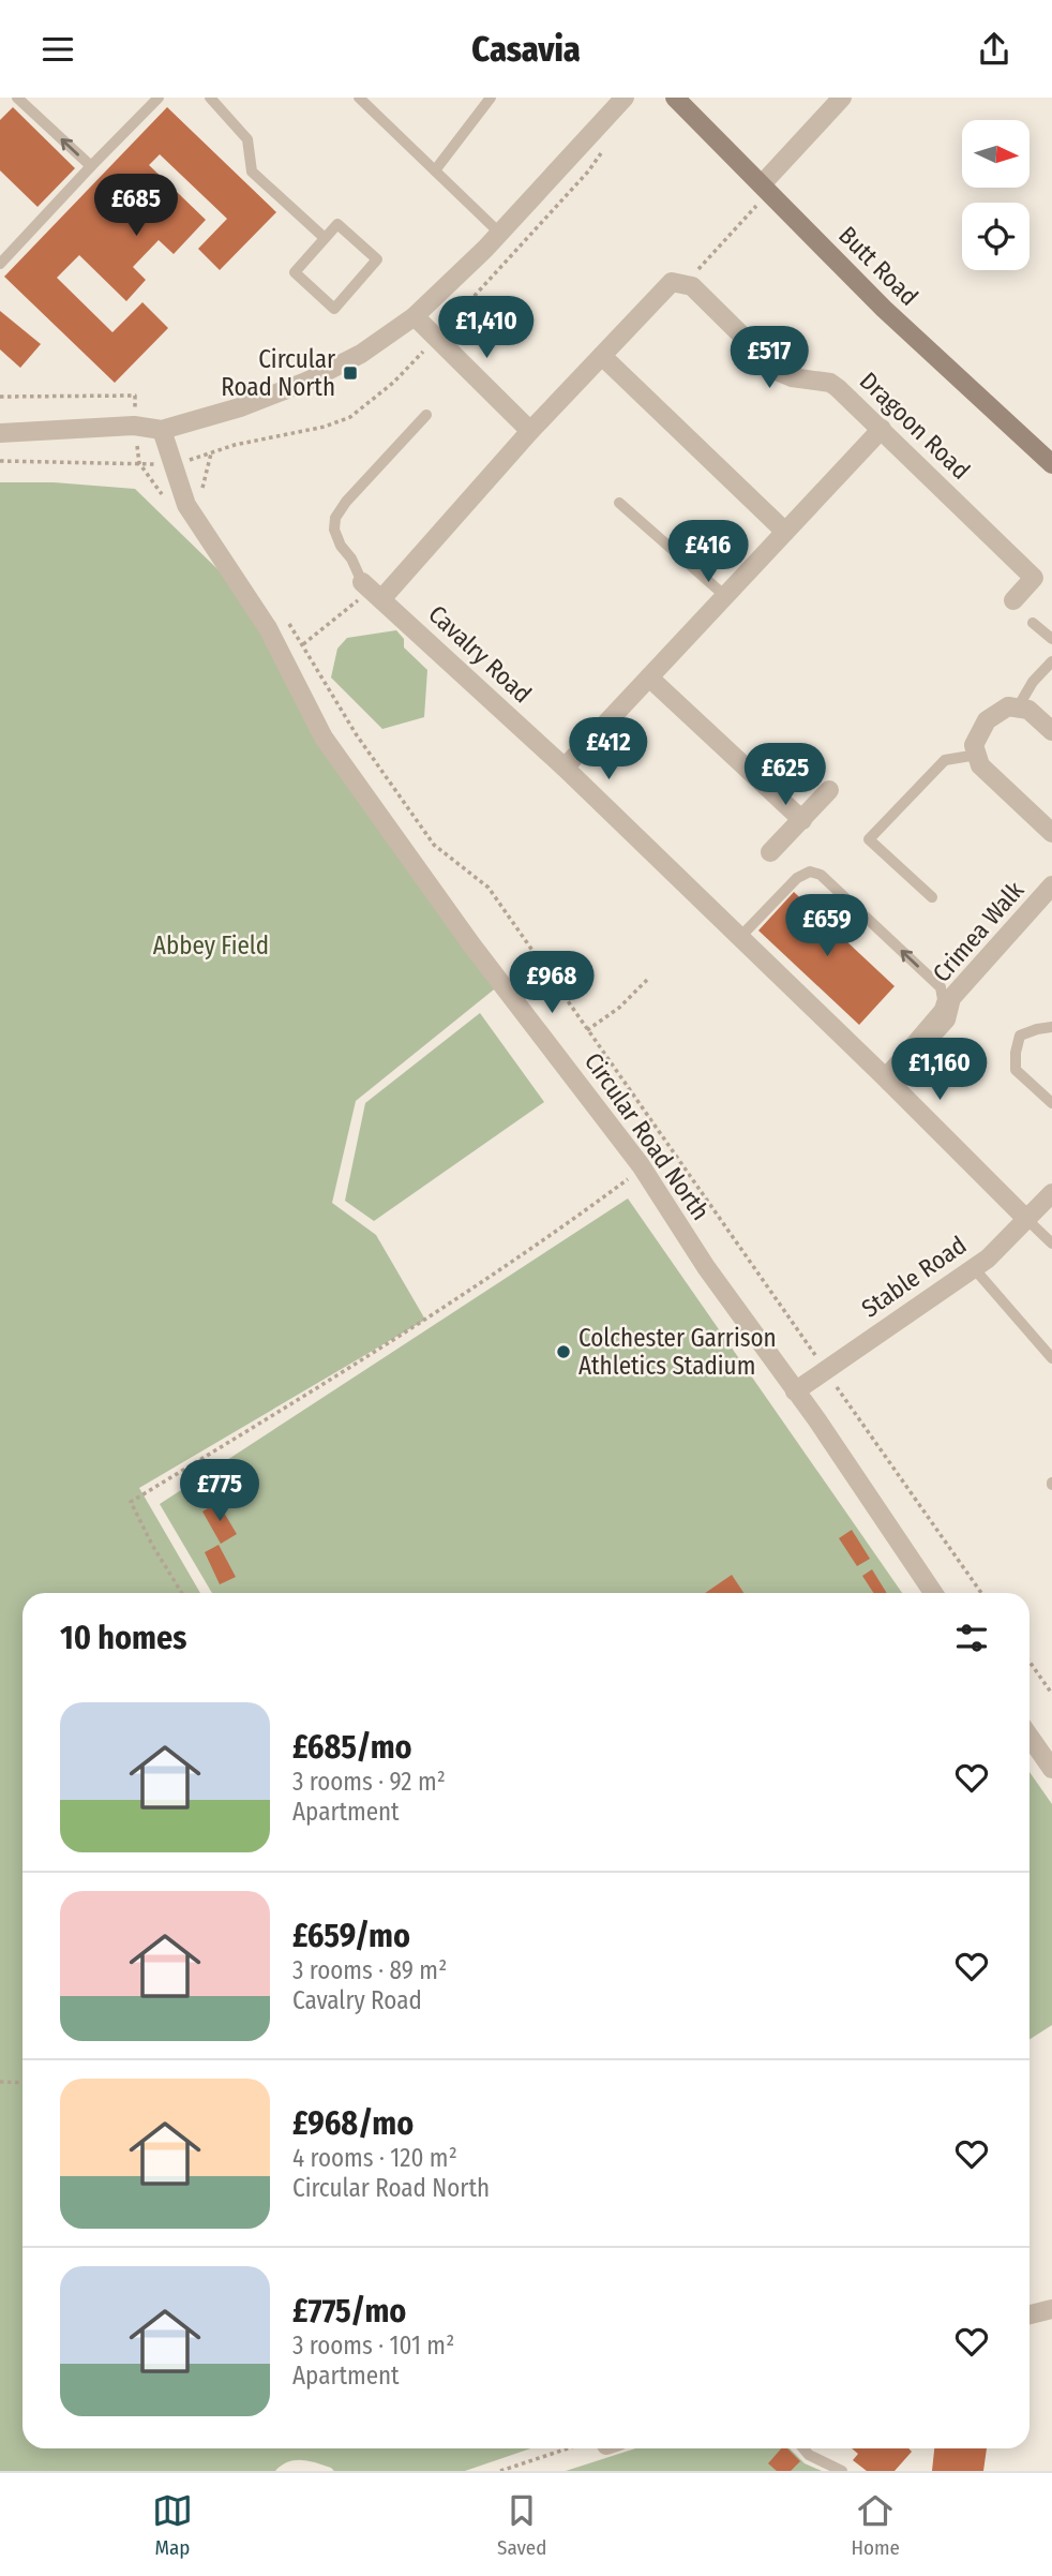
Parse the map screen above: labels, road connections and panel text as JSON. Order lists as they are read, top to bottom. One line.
{"streets":{"main road":["Butt Road"],"street":["Dragoon Road","Cavalry Road","Crimea Walk","Circular Road North","Stable Road"]},"crossings":[["Cavalry Road","Crimea Walk"],["Cavalry Road","Stable Road"],["Circular Road North","Stable Road"]],"parks":["Abbey Field"],"places":{"transit":["Circular Road North"],"other":["Colchester Garrison Athletics Stadium"]},"north":"right","page":{"header":"Casavia","price":["£685","£1,410","£517","£416","£412","£625","£659","£968","£1,160","£775"],"heading":"10 homes","list":[{"name":"£685/mo","note":"3 rooms · 92 m² · Apartment"},{"name":"£659/mo","note":"3 rooms · 89 m² · Cavalry Road"},{"name":"£968/mo","note":"4 rooms · 120 m² · Circular Road North"},{"name":"£775/mo","note":"3 rooms · 101 m² · Apartment"}],"tabs":["Map","Saved","Home"]}}
